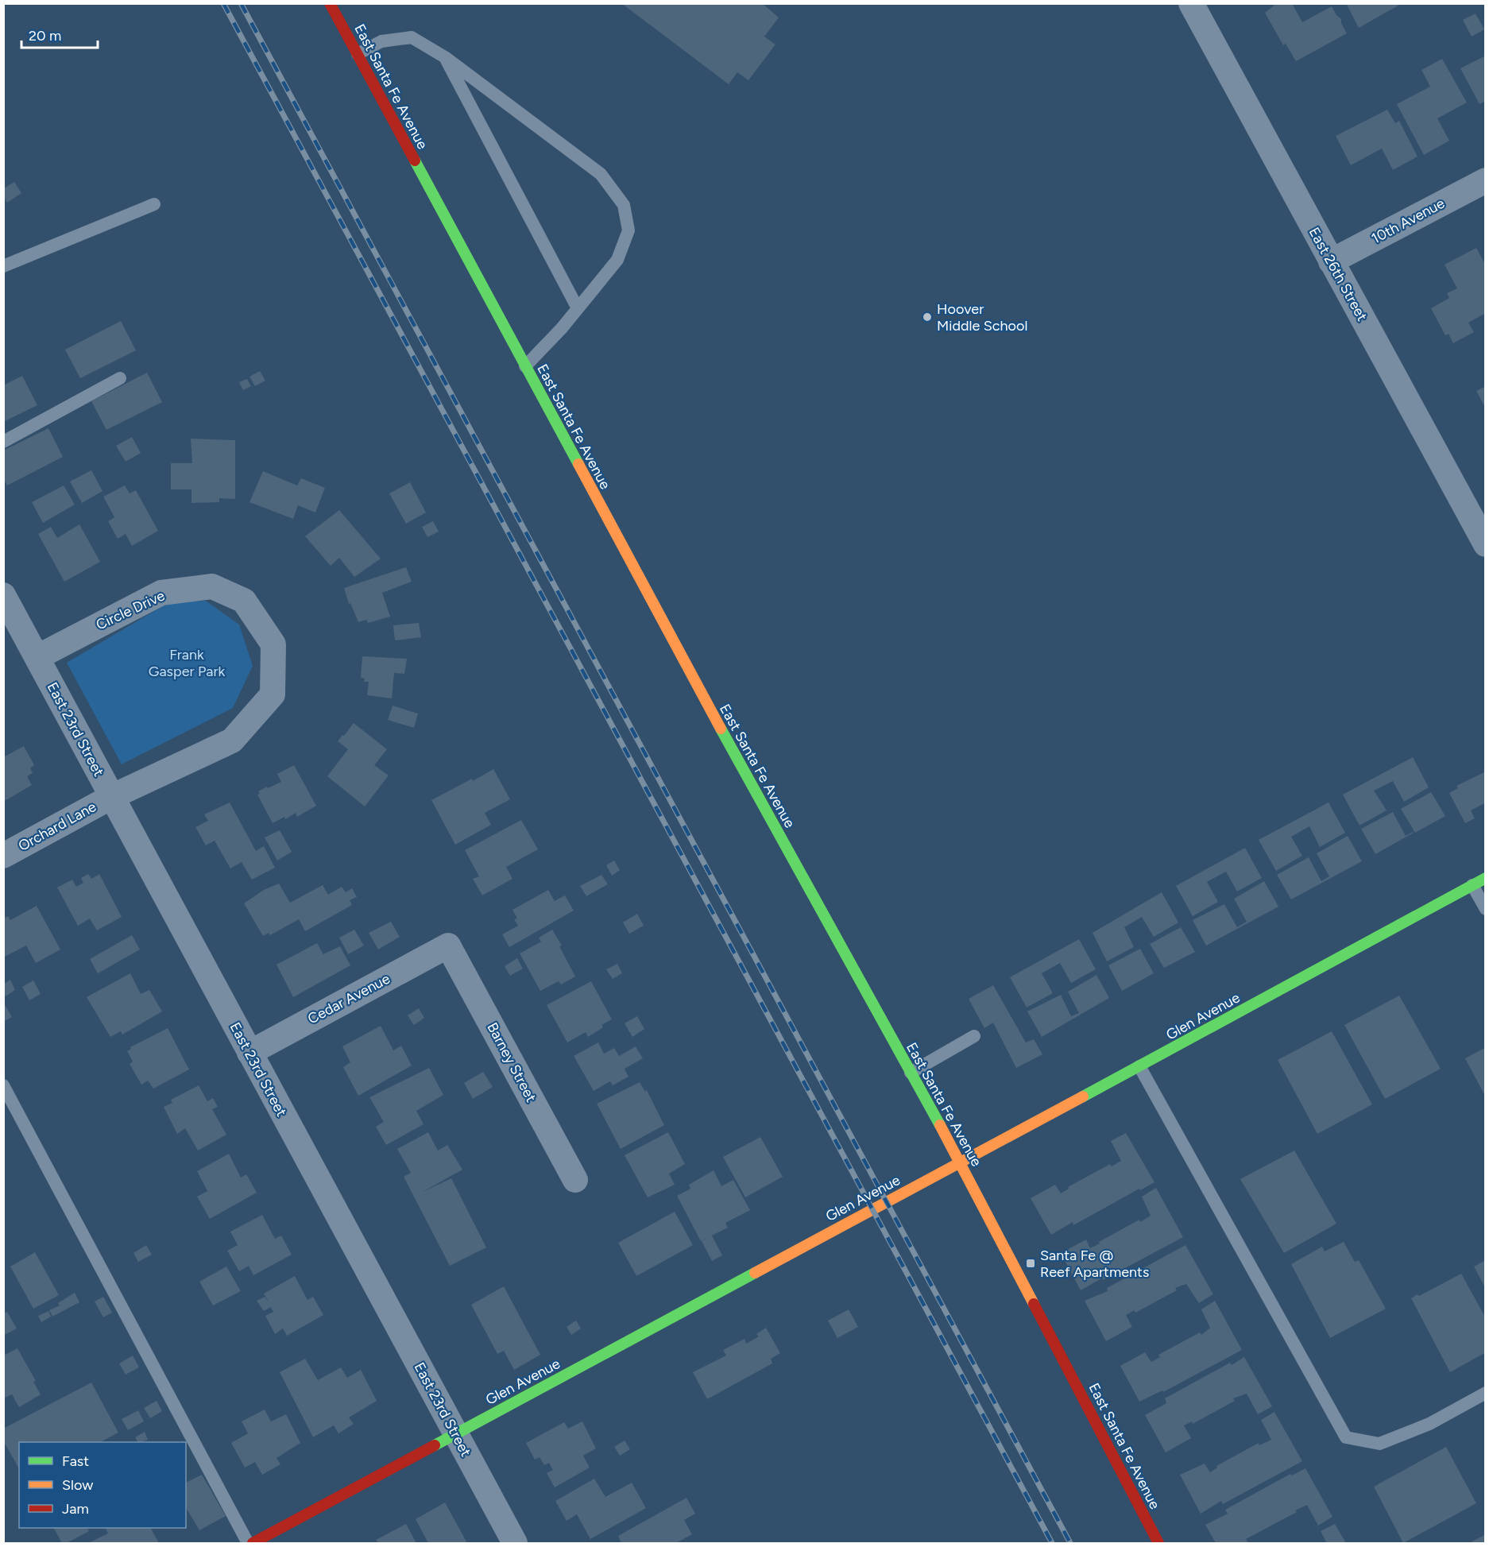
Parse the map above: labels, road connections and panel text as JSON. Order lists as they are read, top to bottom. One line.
{"streets":{"street":["East Santa Fe Avenue","10th Avenue","East 26th Street","Circle Drive","East 23rd Street","Orchard Lane","Cedar Avenue","Glen Avenue","Barney Street"]},"crossings":[["East Santa Fe Avenue","Glen Avenue"],["10th Avenue","East 26th Street"],["Circle Drive","East 23rd Street"],["Circle Drive","Orchard Lane"],["East 23rd Street","Orchard Lane"],["East 23rd Street","Cedar Avenue"],["East 23rd Street","Glen Avenue"],["Cedar Avenue","Barney Street"]],"parks":["Frank Gasper Park"],"places":{"other":["Hoover Middle School"],"transit":["Santa Fe @ Reef Apartments"]},"legend":["Fast","Slow","Jam"],"scale_bar":"20 m"}
